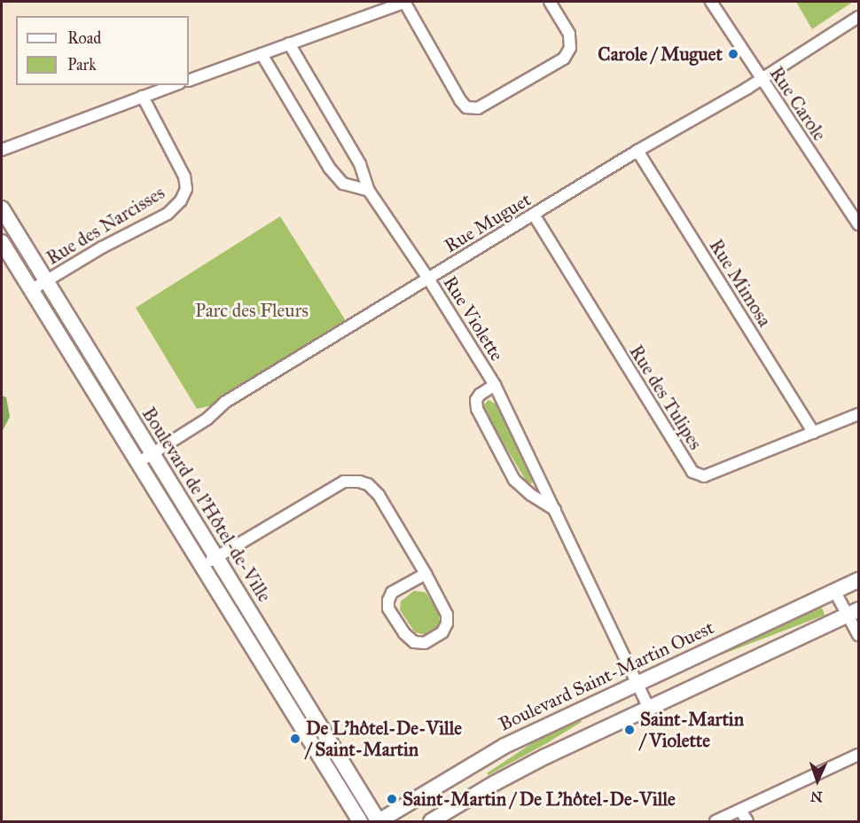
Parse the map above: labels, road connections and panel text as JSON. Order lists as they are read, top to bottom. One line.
{"streets":{"street":["Rue Carole","Rue Muguet","Rue des Narcisses","Rue Mimosa","Rue Violette","Rue des Tulipes","Boulevard de l'Hôtel-de-Ville","Boulevard Saint-Martin Ouest"]},"crossings":[["Rue Carole","Rue Muguet"],["Rue Muguet","Rue Mimosa"],["Rue Muguet","Rue Violette"],["Rue Muguet","Rue des Tulipes"],["Rue Muguet","Boulevard de l'Hôtel-de-Ville"],["Rue des Narcisses","Boulevard de l'Hôtel-de-Ville"],["Rue Mimosa","Rue des Tulipes"],["Rue Violette","Boulevard Saint-Martin Ouest"],["Boulevard de l'Hôtel-de-Ville","Boulevard Saint-Martin Ouest"]],"parks":["Parc des Fleurs"],"places":["Carole / Muguet","Saint-Martin / Violette","De L'hôtel-De-Ville / Saint-Martin","Saint-Martin / De L'hôtel-De-Ville"],"legend":["Road","Park"],"north":"bottom"}
